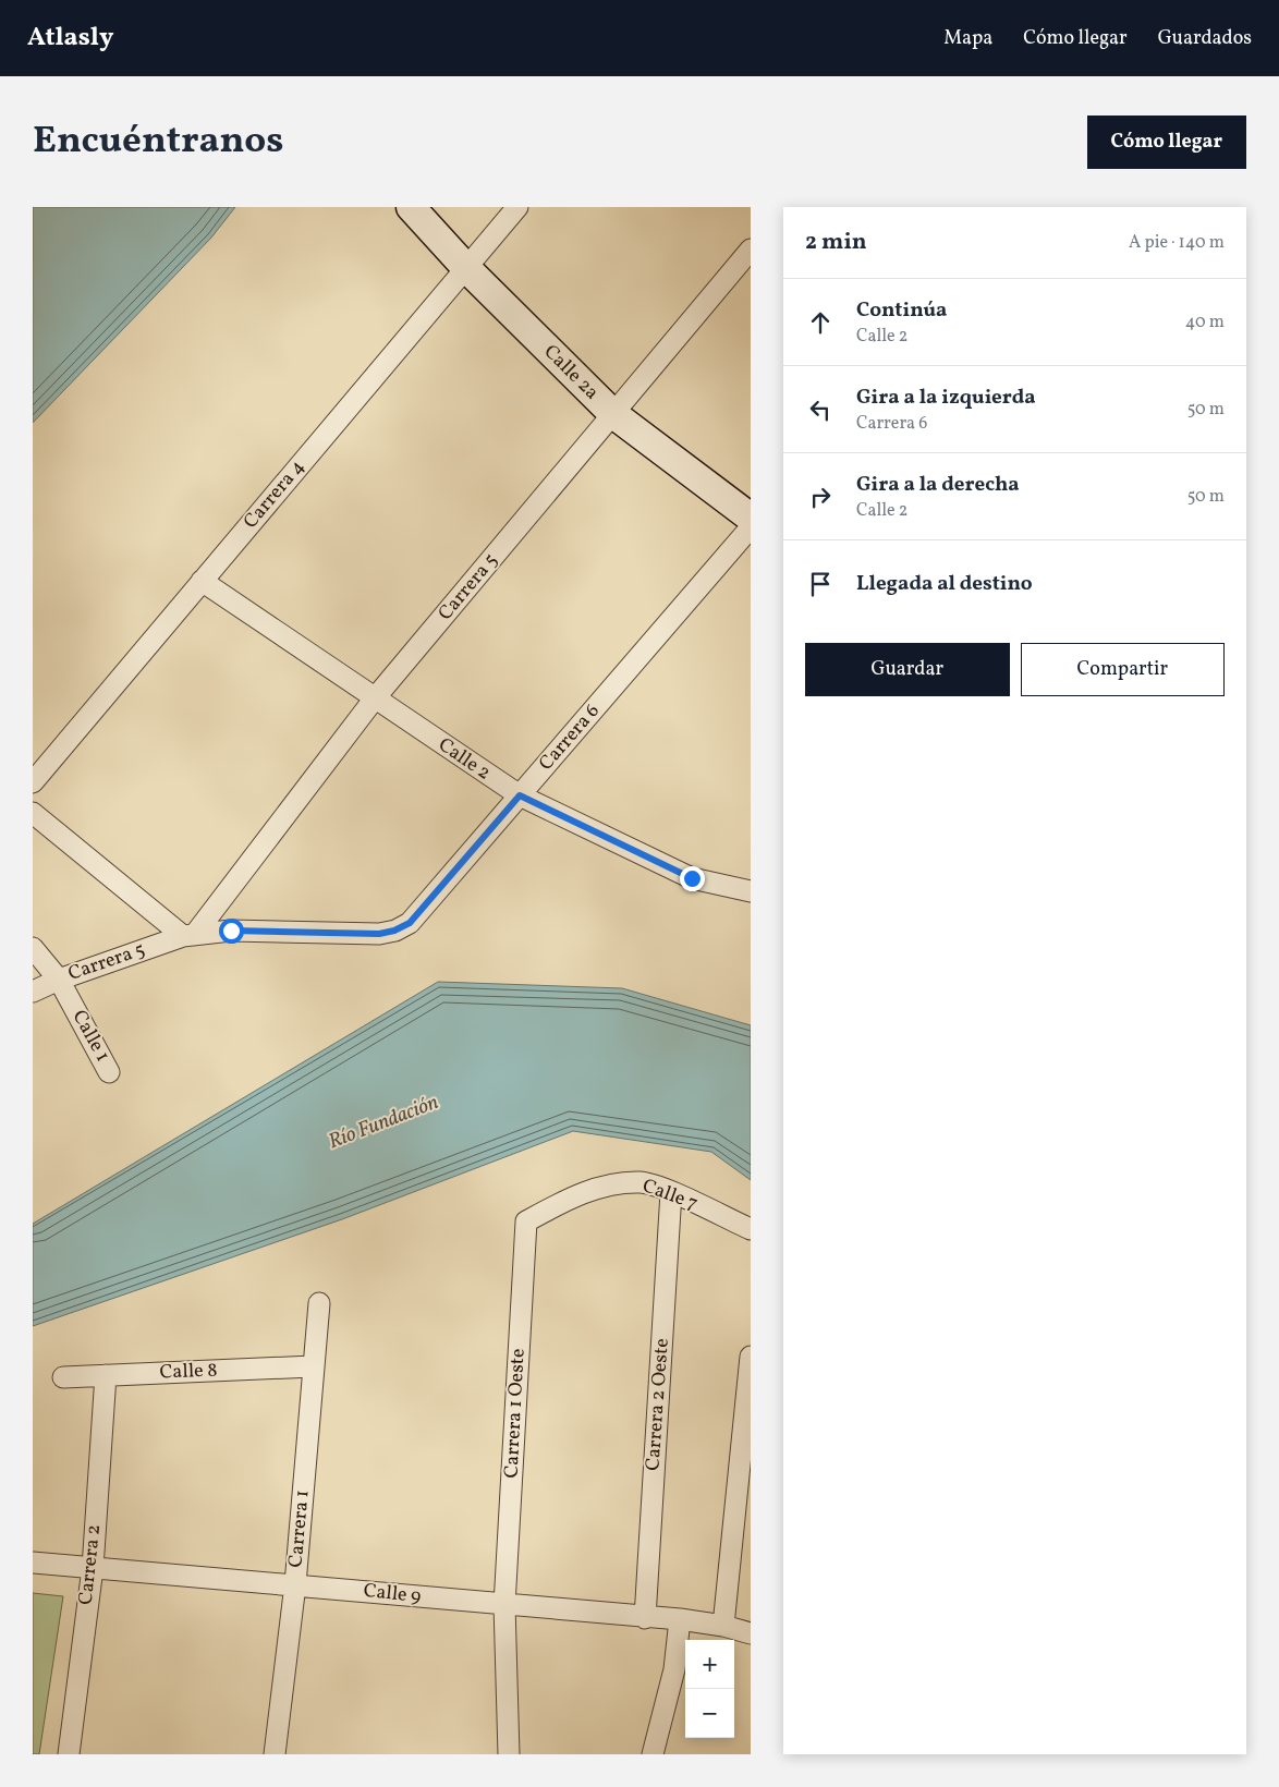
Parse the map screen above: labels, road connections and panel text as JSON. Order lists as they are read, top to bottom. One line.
{"streets":{"main road":["Calle 2a"],"street":["Carrera 4","Carrera 5","Carrera 6","Calle 2","Calle 1","Calle 7","Calle 8","Carrera 2 Oeste","Carrera 1 Oeste","Carrera 1","Carrera 2","Calle 9"]},"crossings":[["Calle 2a","Carrera 4"],["Calle 2a","Carrera 5"],["Carrera 4","Calle 2"],["Carrera 5","Carrera 6"],["Carrera 5","Calle 2"],["Carrera 5","Calle 1"],["Carrera 6","Calle 2"],["Calle 7","Carrera 2 Oeste"],["Calle 7","Carrera 1 Oeste"],["Calle 8","Carrera 1"],["Calle 8","Carrera 2"],["Carrera 2 Oeste","Calle 9"],["Carrera 1 Oeste","Calle 9"],["Carrera 1","Calle 9"],["Carrera 2","Calle 9"]],"water":["Río Fundación"],"page":{"header":"Atlasly","nav":["Mapa","Cómo llegar","Guardados"],"title":"Encuéntranos","buttons":["Cómo llegar",["Guardar","Compartir"]],"heading":["2 min","A pie · 140 m"],"list":[["Continúa","Calle 2","40 m"],["Gira a la izquierda","Carrera 6","50 m"],["Gira a la derecha","Calle 2","50 m"],"Llegada al destino"],"map_buttons":["+","−"]}}
